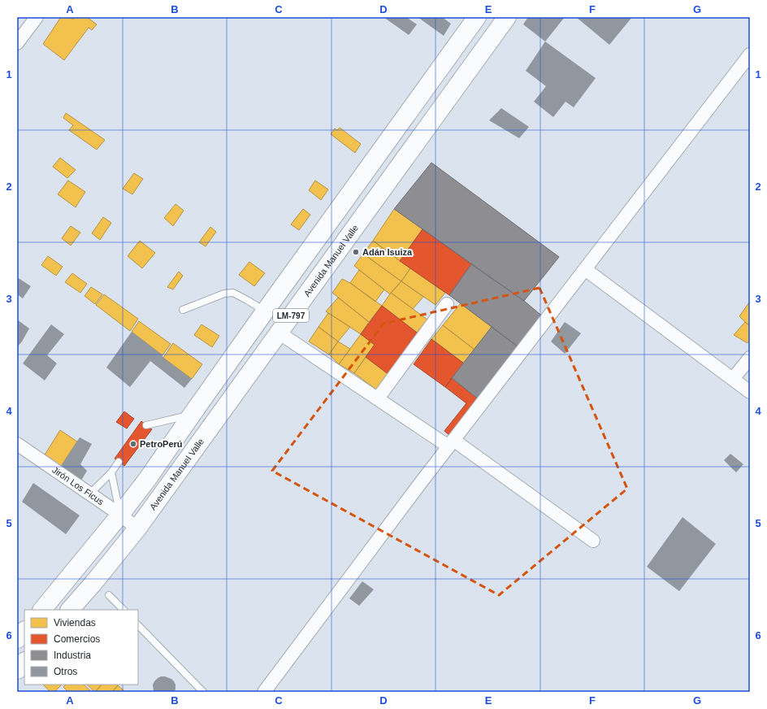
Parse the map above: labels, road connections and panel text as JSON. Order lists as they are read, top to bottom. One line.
{"streets":{"main road":["Avenida Manuel Valle","LM-797"],"street":["Jirón Los Ficus"]},"crossings":[["Avenida Manuel Valle","Jirón Los Ficus"],["LM-797","Jirón Los Ficus"]],"places":["Adán Isuiza","PetroPerú"],"legend":["Viviendas","Comercios","Industria","Otros"],"grid":{"columns":["A","B","C","D","E","F","G"],"rows":["1","2","3","4","5","6"]}}
